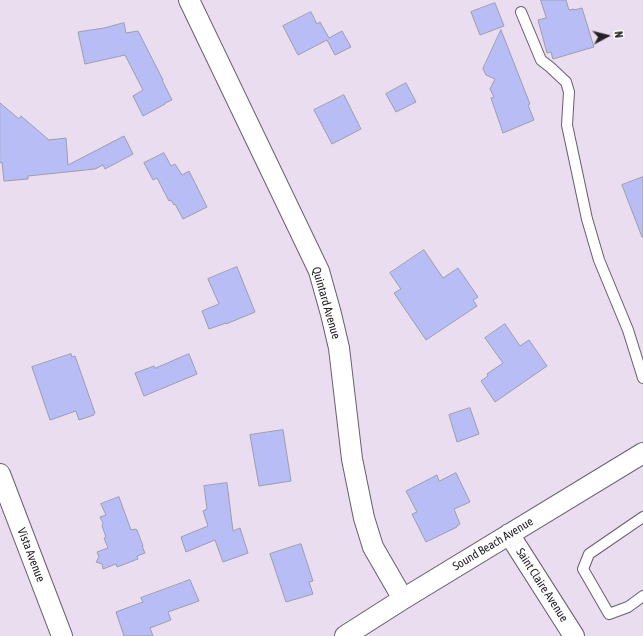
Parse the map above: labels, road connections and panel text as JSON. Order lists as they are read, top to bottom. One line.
{"streets":{"street":["Quintard Avenue","Sound Beach Avenue","Vista Avenue","Saint Claire Avenue"]},"crossings":[["Quintard Avenue","Sound Beach Avenue"],["Sound Beach Avenue","Saint Claire Avenue"]],"north":"right"}
